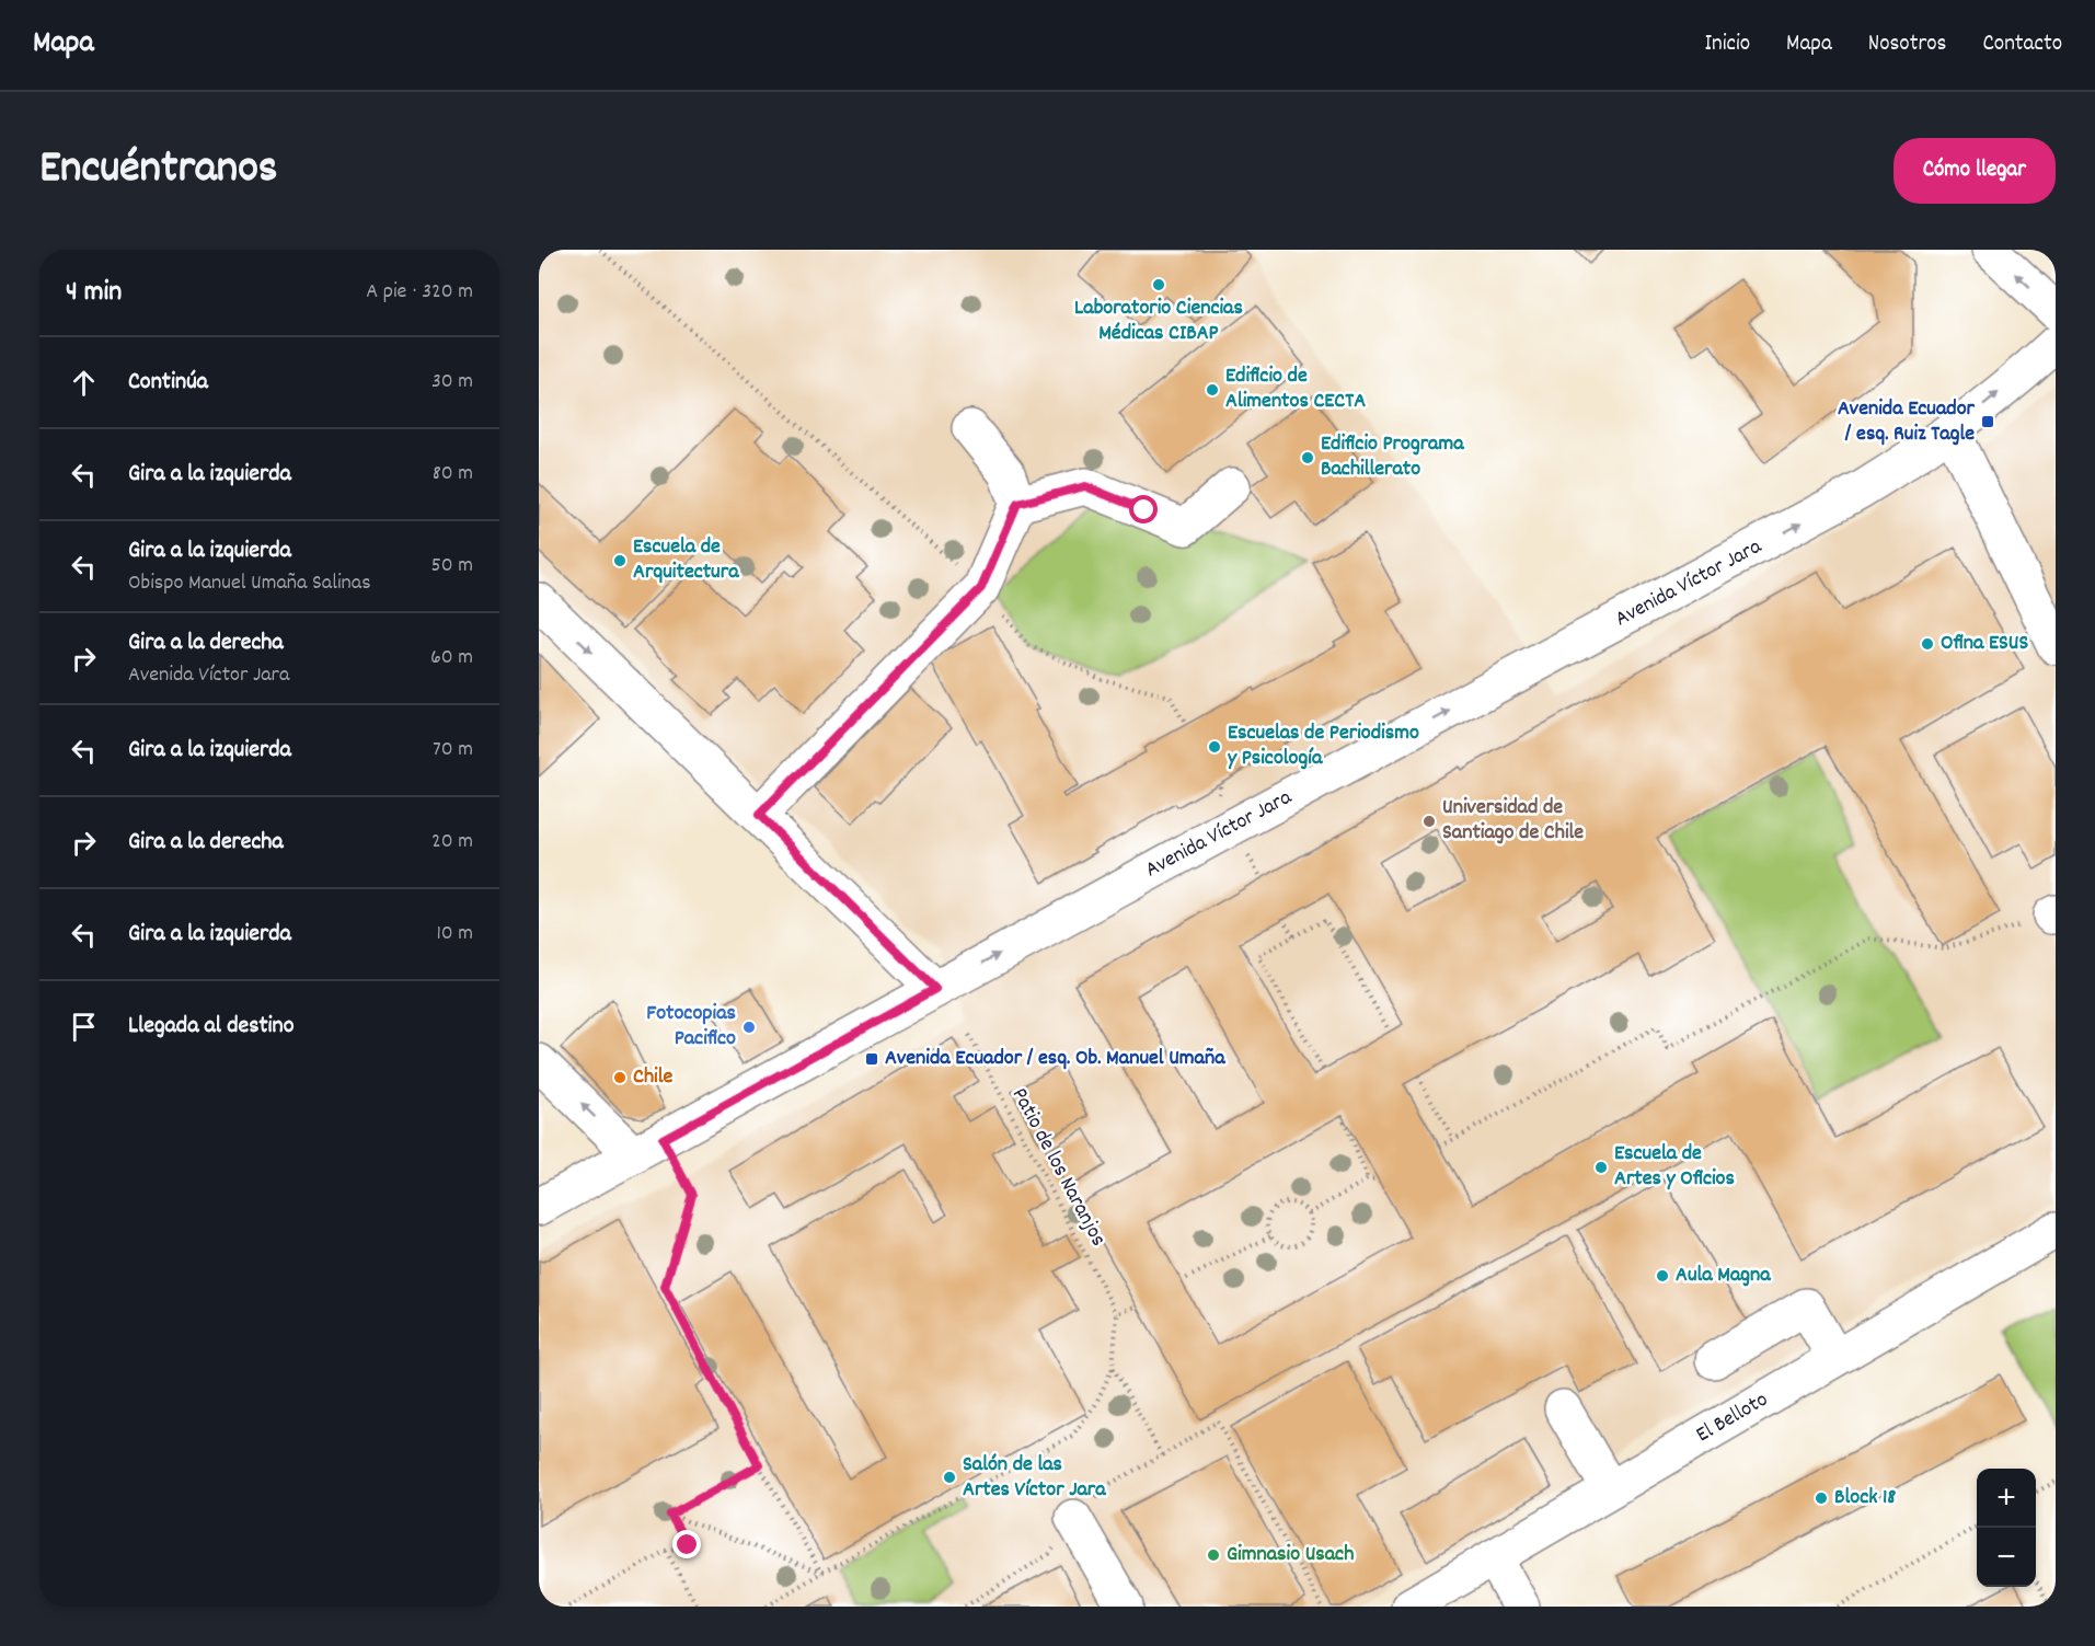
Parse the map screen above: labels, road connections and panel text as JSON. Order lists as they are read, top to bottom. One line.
{"streets":{"main road":["Avenida Víctor Jara","El Belloto"],"path":["Patio de los Naranjos"]},"one_way":["Avenida Víctor Jara"],"places":{"other":["Laboratorio Ciencias Médicas CIBAP","Edificio de Alimentos CECTA","Edificio Programa Bachillerato","Escuela de Arquitectura","Ofina ESUS","Escuelas de Periodismo y Psicología","Universidad de Santiago de Chile","Fotocopias Pacifico","Chile","Escuela de Artes y Oficios","Aula Magna","Salón de las Artes Víctor Jara","Block 18","Gimnasio Usach"],"transit":["Avenida Ecuador / esq. Ruiz Tagle","Avenida Ecuador / esq. Ob. Manuel Umaña"]},"page":{"header":"Mapa","nav":["Inicio","Mapa","Nosotros","Contacto"],"title":"Encuéntranos","buttons":"Cómo llegar","heading":["4 min","A pie · 320 m"],"list":[["Continúa","30 m"],["Gira a la izquierda","80 m"],["Gira a la izquierda","Obispo Manuel Umaña Salinas","50 m"],["Gira a la derecha","Avenida Víctor Jara","60 m"],["Gira a la izquierda","70 m"],["Gira a la derecha","20 m"],["Gira a la izquierda","10 m"],"Llegada al destino"],"map_buttons":["+","−"]}}
